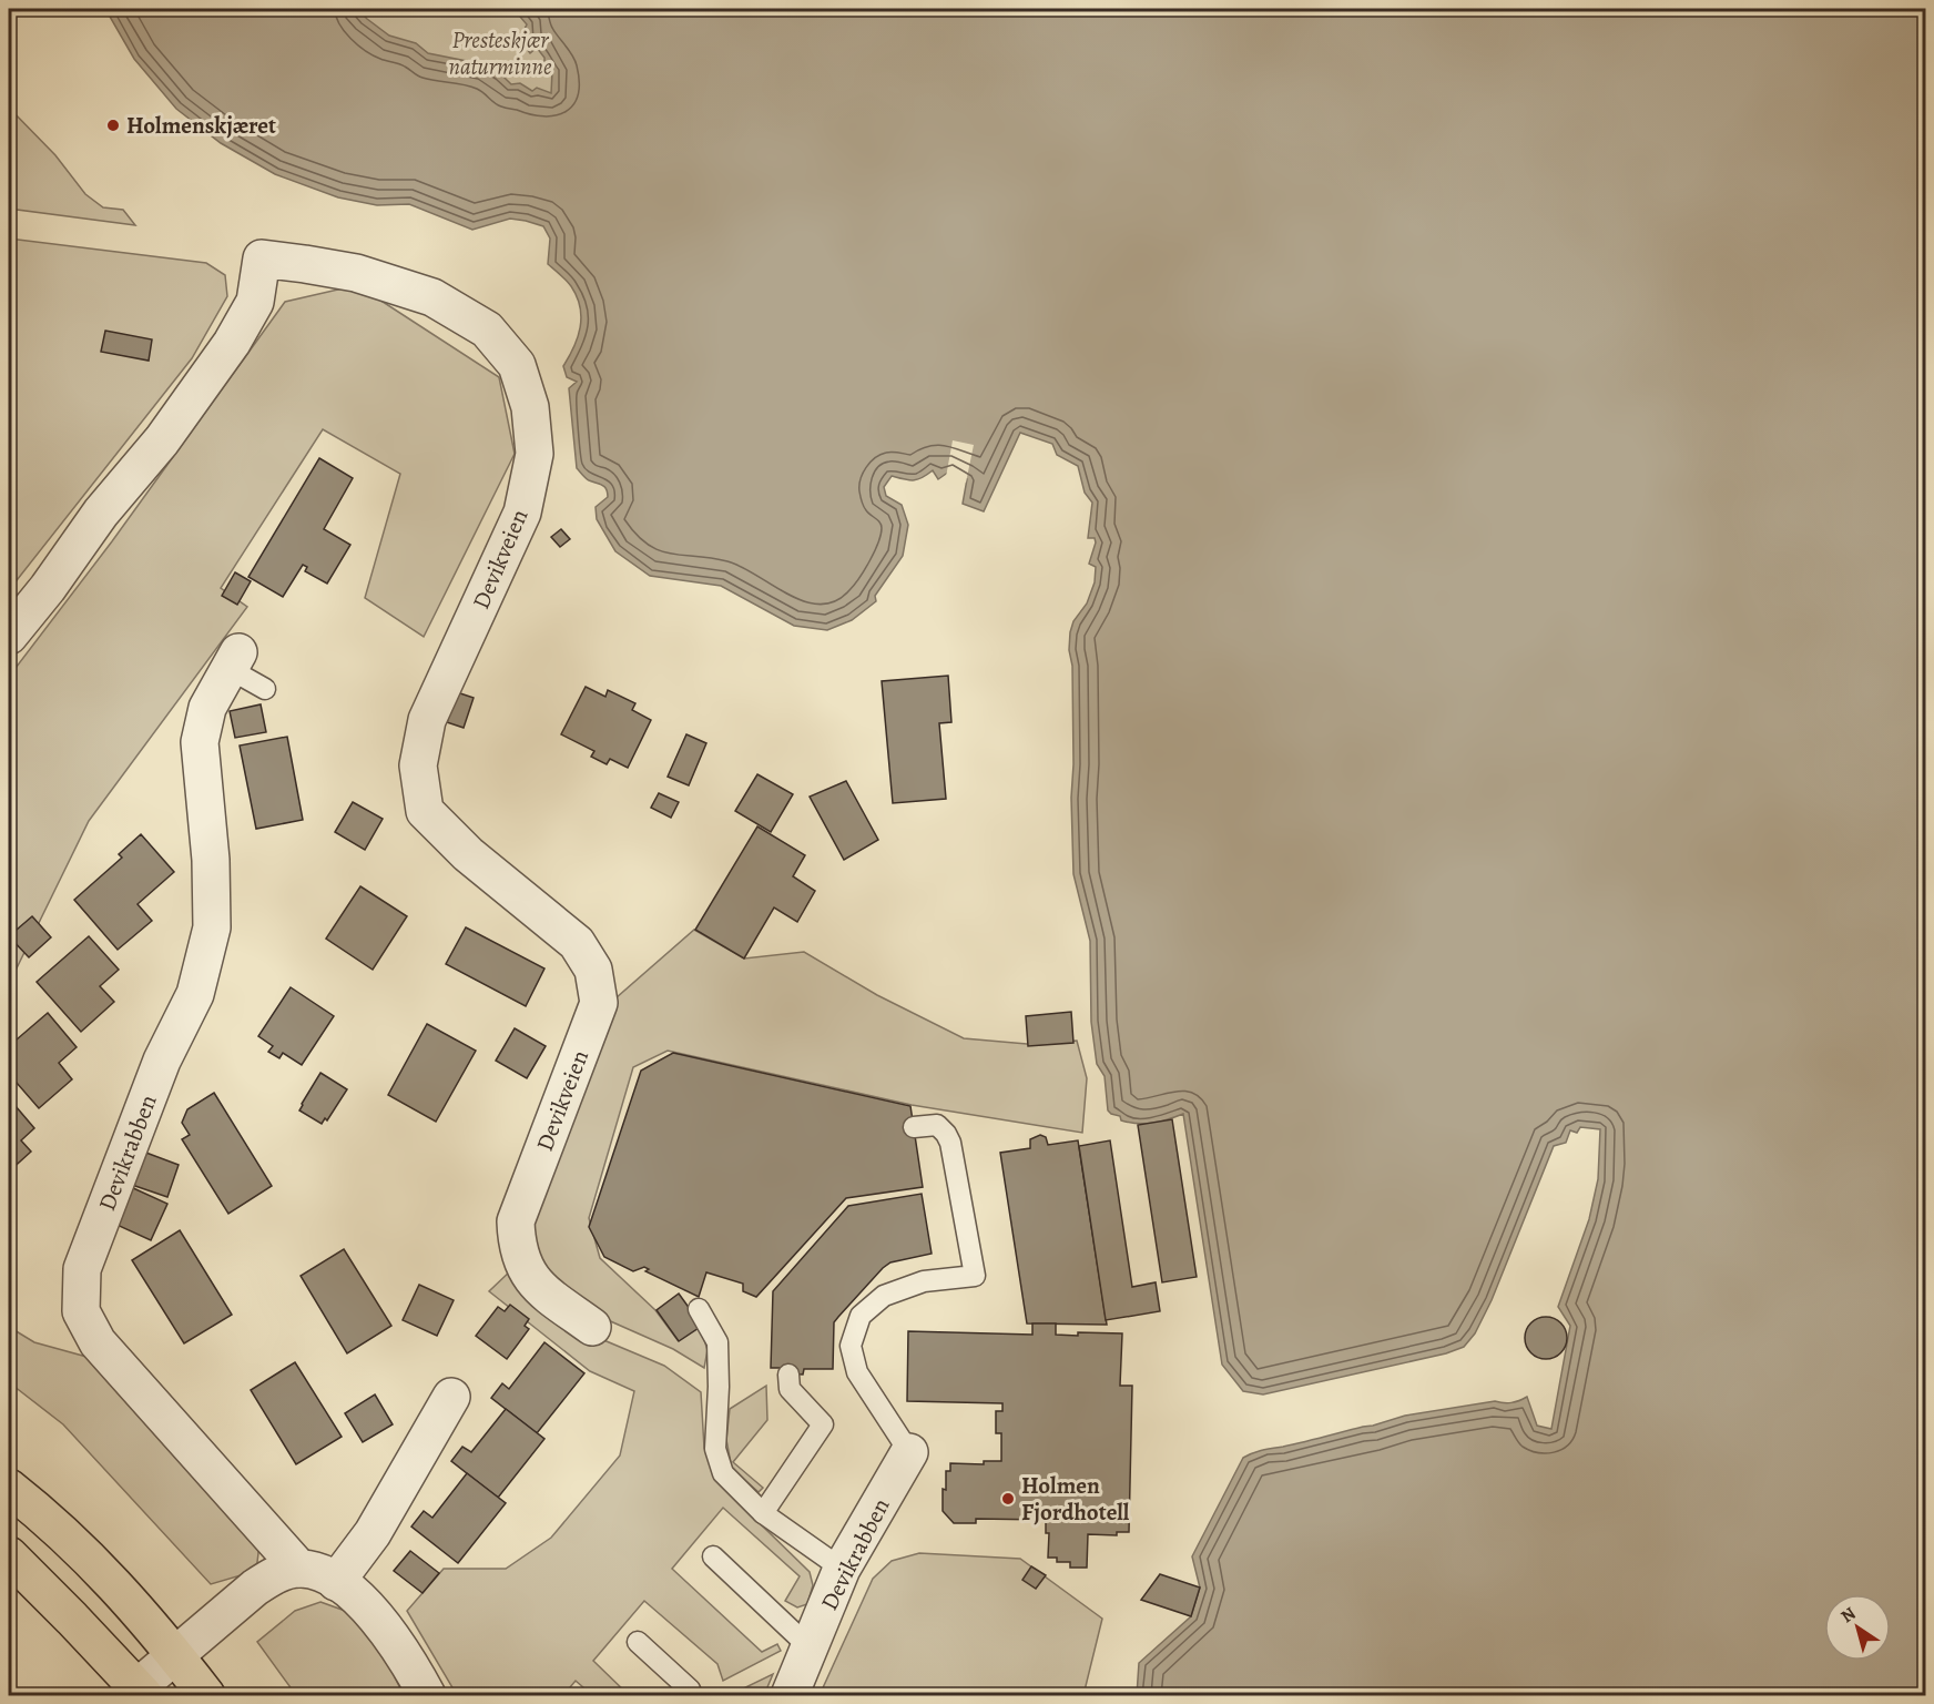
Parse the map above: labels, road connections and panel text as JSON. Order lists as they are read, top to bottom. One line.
{"streets":{"street":["Devikveien","Devikrabben"]},"parks":["Presteskjær naturminne"],"places":["Holmenskjæret","Holmen Fjordhotell"],"north":"top left"}
